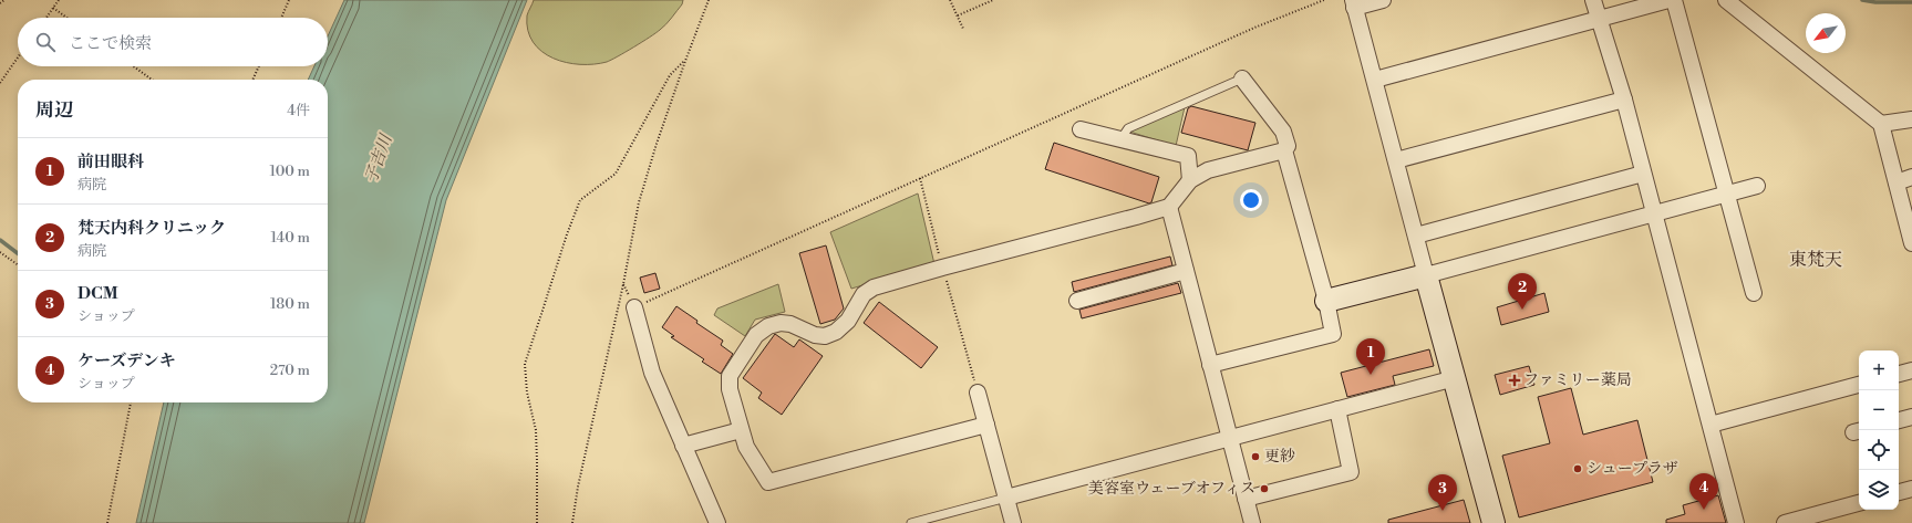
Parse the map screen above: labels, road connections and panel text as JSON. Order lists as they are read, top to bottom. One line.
{"districts":["東梵天"],"water":["子吉川"],"places":{"health":["ファミリー薬局"],"other":["更紗","シュープラザ","美容室ウェーブオフィス"]},"north":"bottom left","page":{"search":"ここで検索","heading":["周辺","4件"],"list":[{"mark":"1","name":"前田眼科","note":"病院","value":"100 m"},{"mark":"2","name":"梵天内科クリニック","note":"病院","value":"140 m"},{"mark":"3","name":"DCM","note":"ショップ","value":"180 m"},{"mark":"4","name":"ケーズデンキ","note":"ショップ","value":"270 m"}],"pins":["2","1","4","3"],"map_buttons":["+","−"]}}
